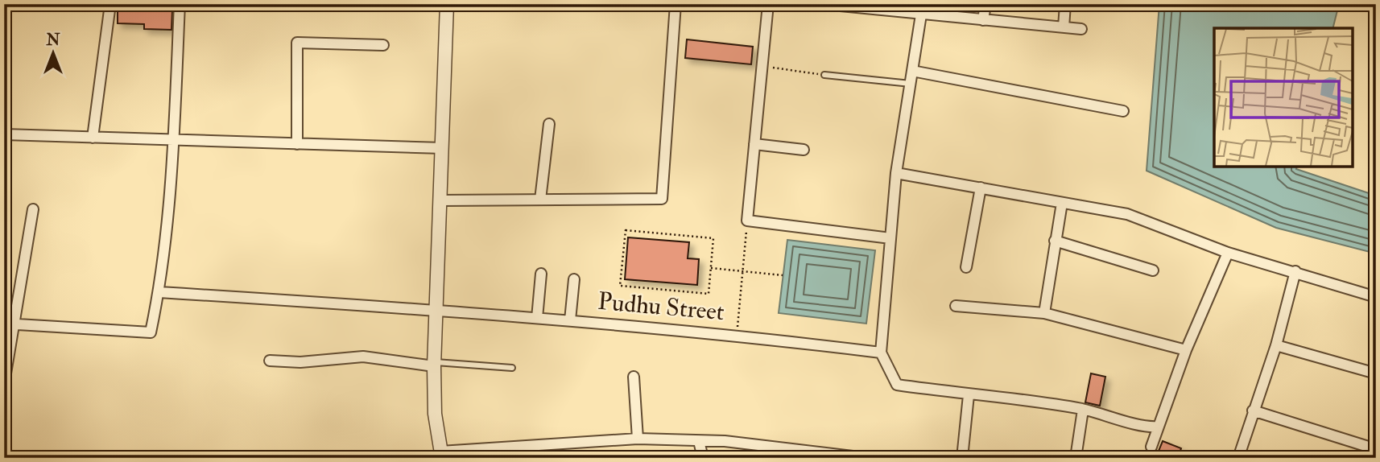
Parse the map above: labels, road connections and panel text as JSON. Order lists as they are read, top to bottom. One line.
{"streets":{"street":["Pudhu Street"]},"north":"top"}
